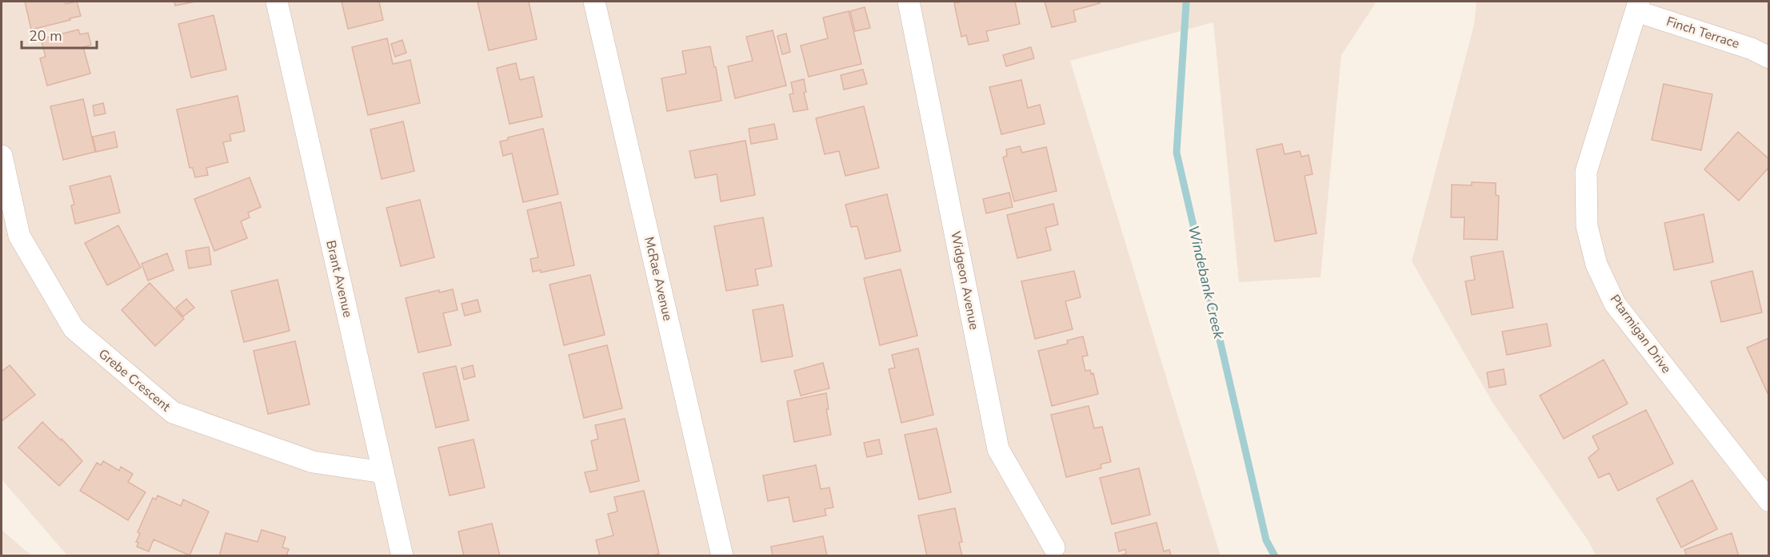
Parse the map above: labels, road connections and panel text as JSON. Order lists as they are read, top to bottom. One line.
{"streets":{"street":["Finch Terrace","Brant Avenue","McRae Avenue","Widgeon Avenue","Ptarmigan Drive","Grebe Crescent"]},"crossings":[["Finch Terrace","Ptarmigan Drive"],["Brant Avenue","Grebe Crescent"]],"water":["Windebank Creek"],"scale_bar":"20 m"}
